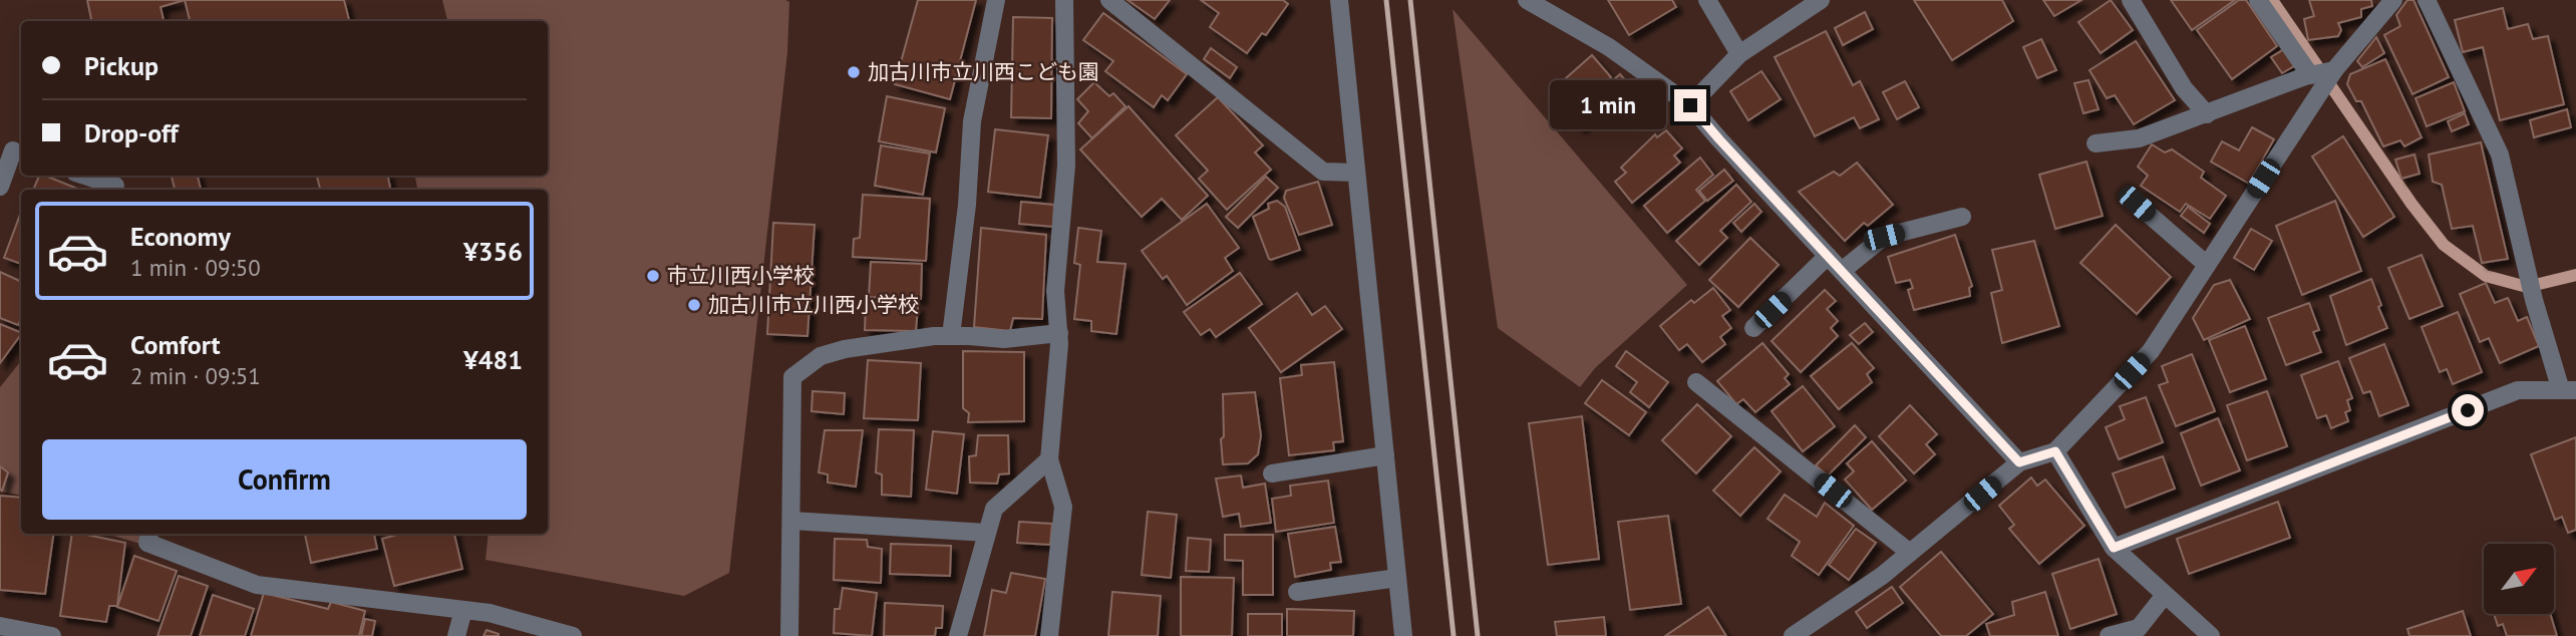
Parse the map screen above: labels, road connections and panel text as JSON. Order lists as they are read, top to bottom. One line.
{"places":["加古川市立川西こども園","市立川西小学校","加古川市立川西小学校"],"north":"top right","page":{"banner":["Pickup","Drop-off"],"bubble":"1 min","list":[{"name":"Economy","note":"1 min · 09:50","value":"¥356"},{"name":"Comfort","note":"2 min · 09:51","value":"¥481"}],"buttons":"Confirm"}}
